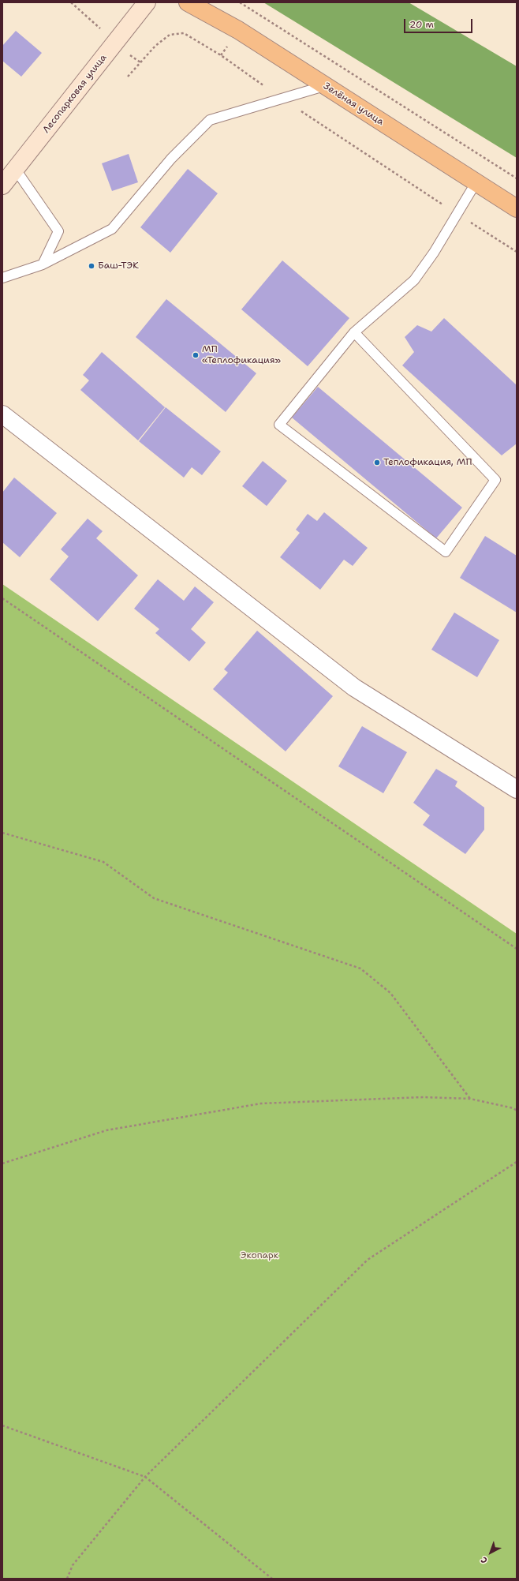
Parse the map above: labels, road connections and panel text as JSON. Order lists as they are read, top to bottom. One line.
{"streets":{"main road":["Лесопарковая улица","Зелёная улица"]},"parks":["Экопарк"],"places":["Баш-ТЭК","МП «Теплофикация»","Теплофикация, МП"],"scale_bar":"20 m","north":"bottom left"}
